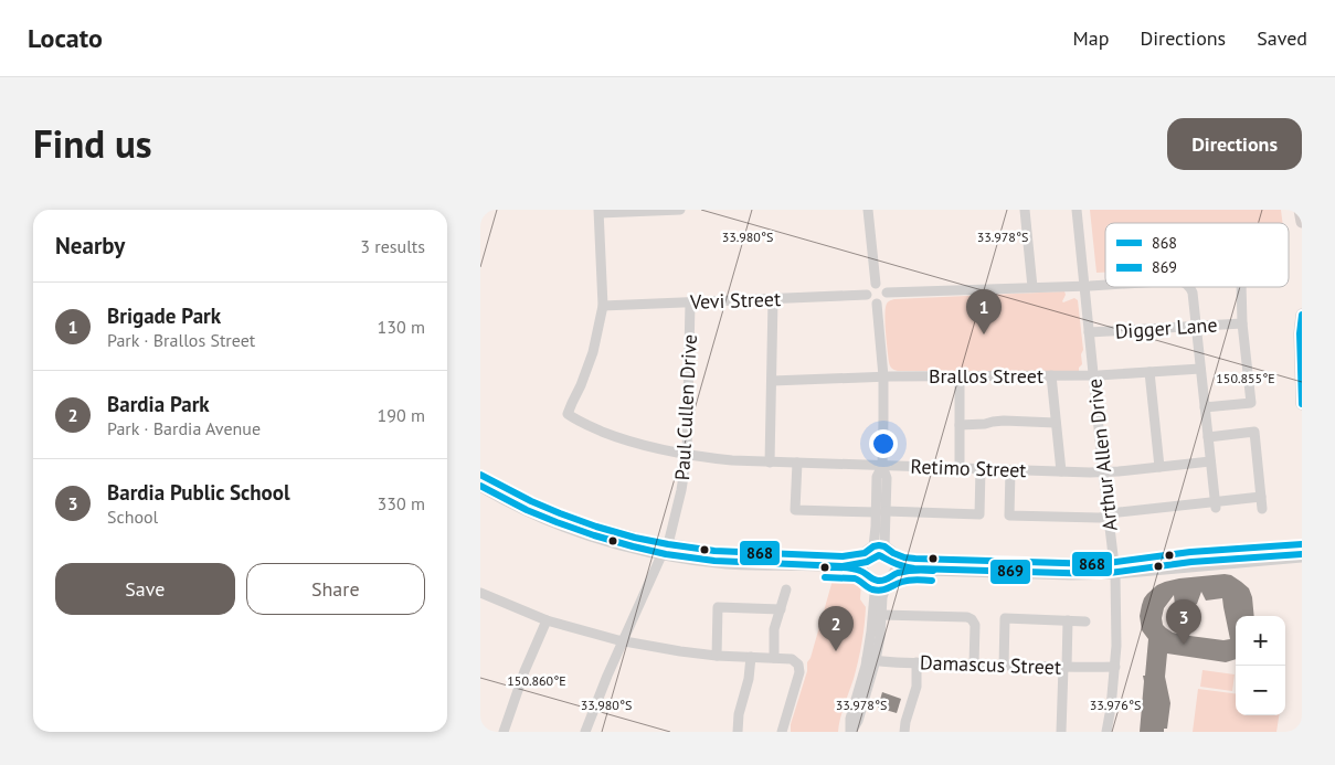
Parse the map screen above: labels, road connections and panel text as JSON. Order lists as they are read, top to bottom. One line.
{"streets":{"street":["Vevi Street","Digger Lane","Brallos Street","Paul Cullen Drive","Arthur Allen Drive","Retimo Street","Damascus Street"]},"crossings":[["Vevi Street","Paul Cullen Drive"],["Vevi Street","Retimo Street"],["Digger Lane","Arthur Allen Drive"],["Brallos Street","Arthur Allen Drive"],["Paul Cullen Drive","Retimo Street"],["Arthur Allen Drive","Retimo Street"],["Arthur Allen Drive","Damascus Street"]],"lines":["transit line 868","transit line 869"],"legend":["868","869"],"page":{"header":"Locato","nav":["Map","Directions","Saved"],"title":"Find us","buttons":["Directions",["Save","Share"]],"heading":["Nearby","3 results"],"list":[{"mark":"1","name":"Brigade Park","note":"Park · Brallos Street","value":"130 m"},{"mark":"2","name":"Bardia Park","note":"Park · Bardia Avenue","value":"190 m"},{"mark":"3","name":"Bardia Public School","note":"School","value":"330 m"}],"pins":["1","3","2"],"map_buttons":["+","−"]},"coordinates":["33.980°S","33.978°S","150.855°E","150.860°E","33.976°S"]}
